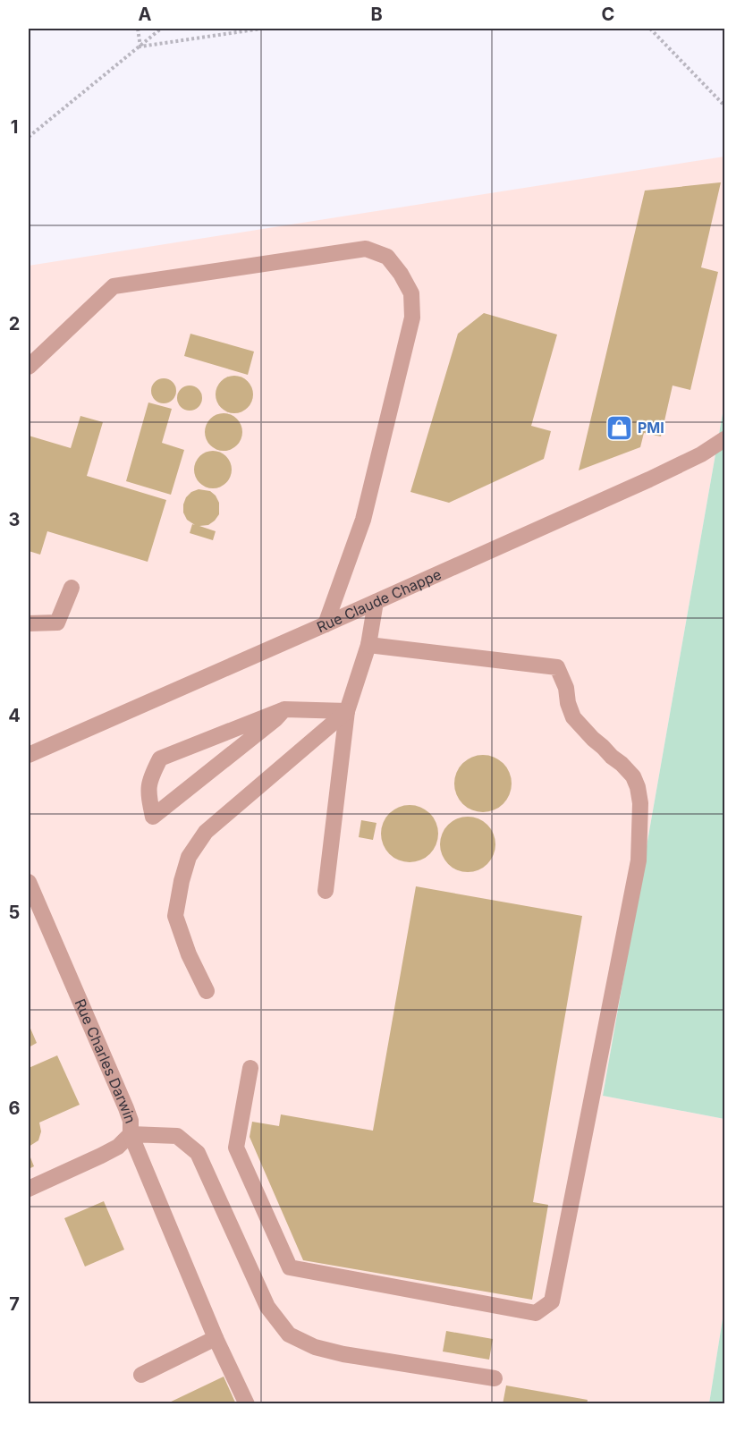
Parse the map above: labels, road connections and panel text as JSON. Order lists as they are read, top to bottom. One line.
{"streets":{"street":["Rue Claude Chappe","Rue Charles Darwin"]},"places":{"shop":["PMI"]},"grid":{"columns":["A","B","C"],"rows":["1","2","3","4","5","6","7"]}}
